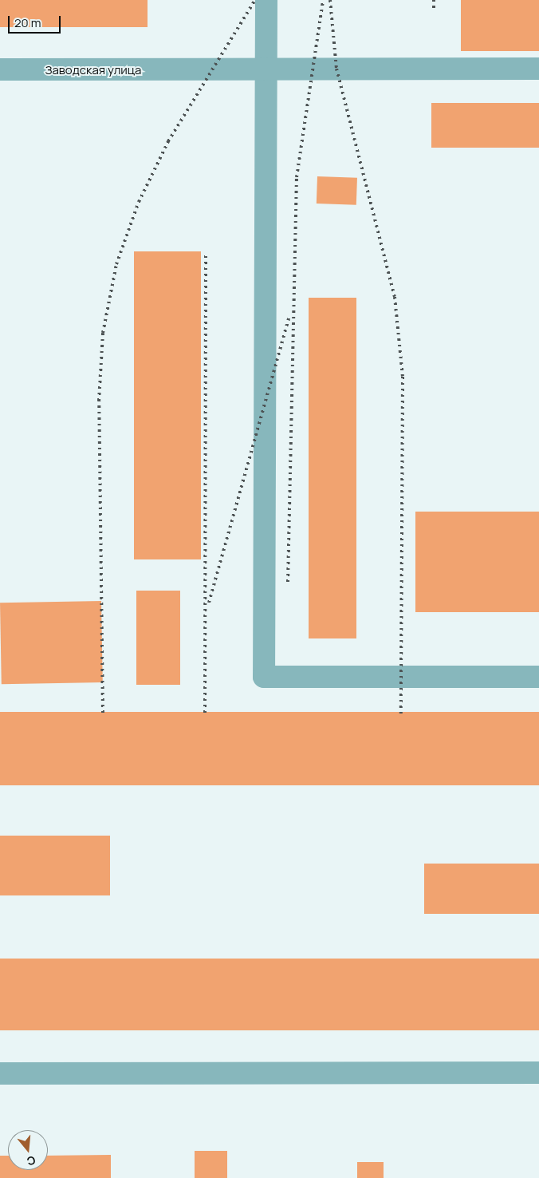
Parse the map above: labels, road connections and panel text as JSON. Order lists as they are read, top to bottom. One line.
{"streets":{"street":["Заводская улица"]},"scale_bar":"20 m","north":"bottom"}
